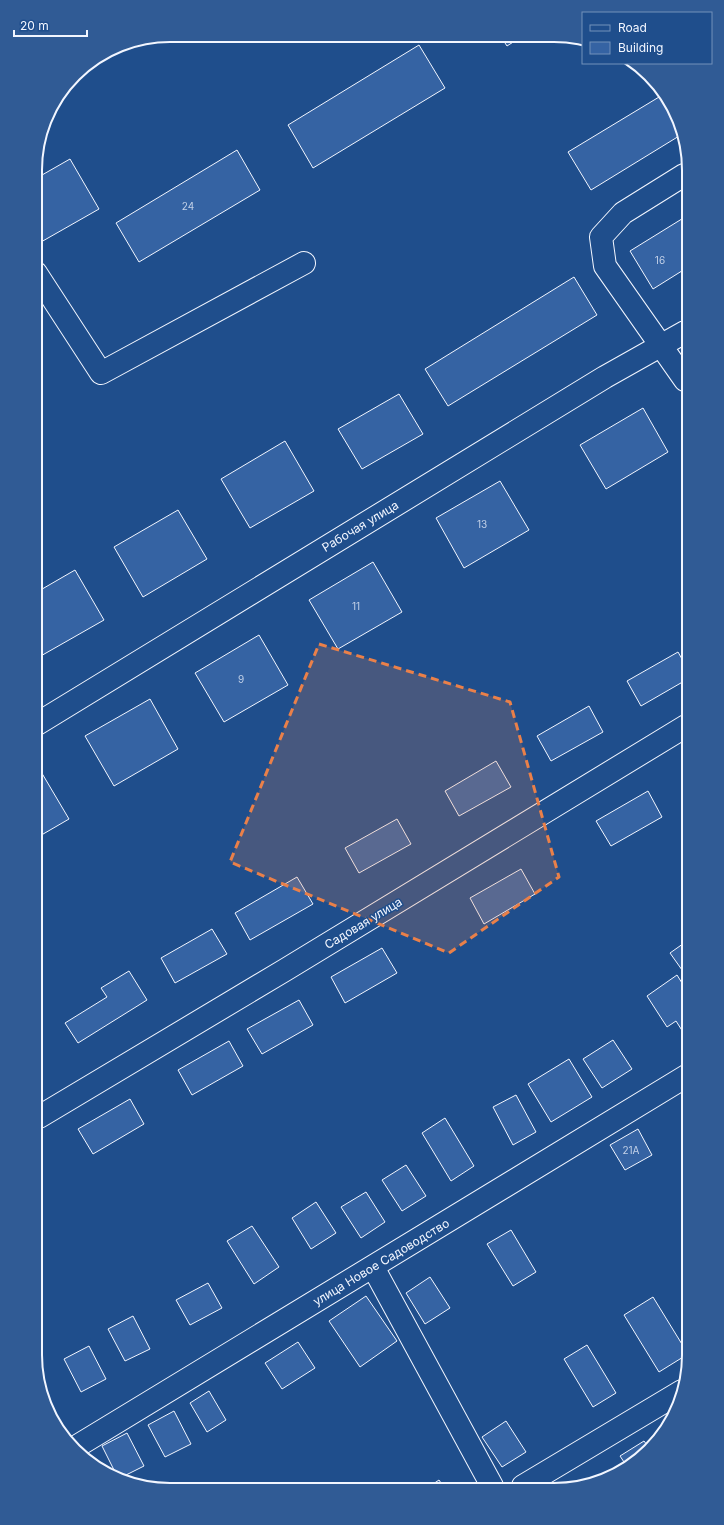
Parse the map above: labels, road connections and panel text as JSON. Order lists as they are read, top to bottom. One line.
{"streets":{"street":["Рабочая улица","Садовая улица","улица Новое Садоводство"]},"house_numbers":["24","16","13","11","9","21А"],"legend":["Road","Building"],"scale_bar":"20 m"}
